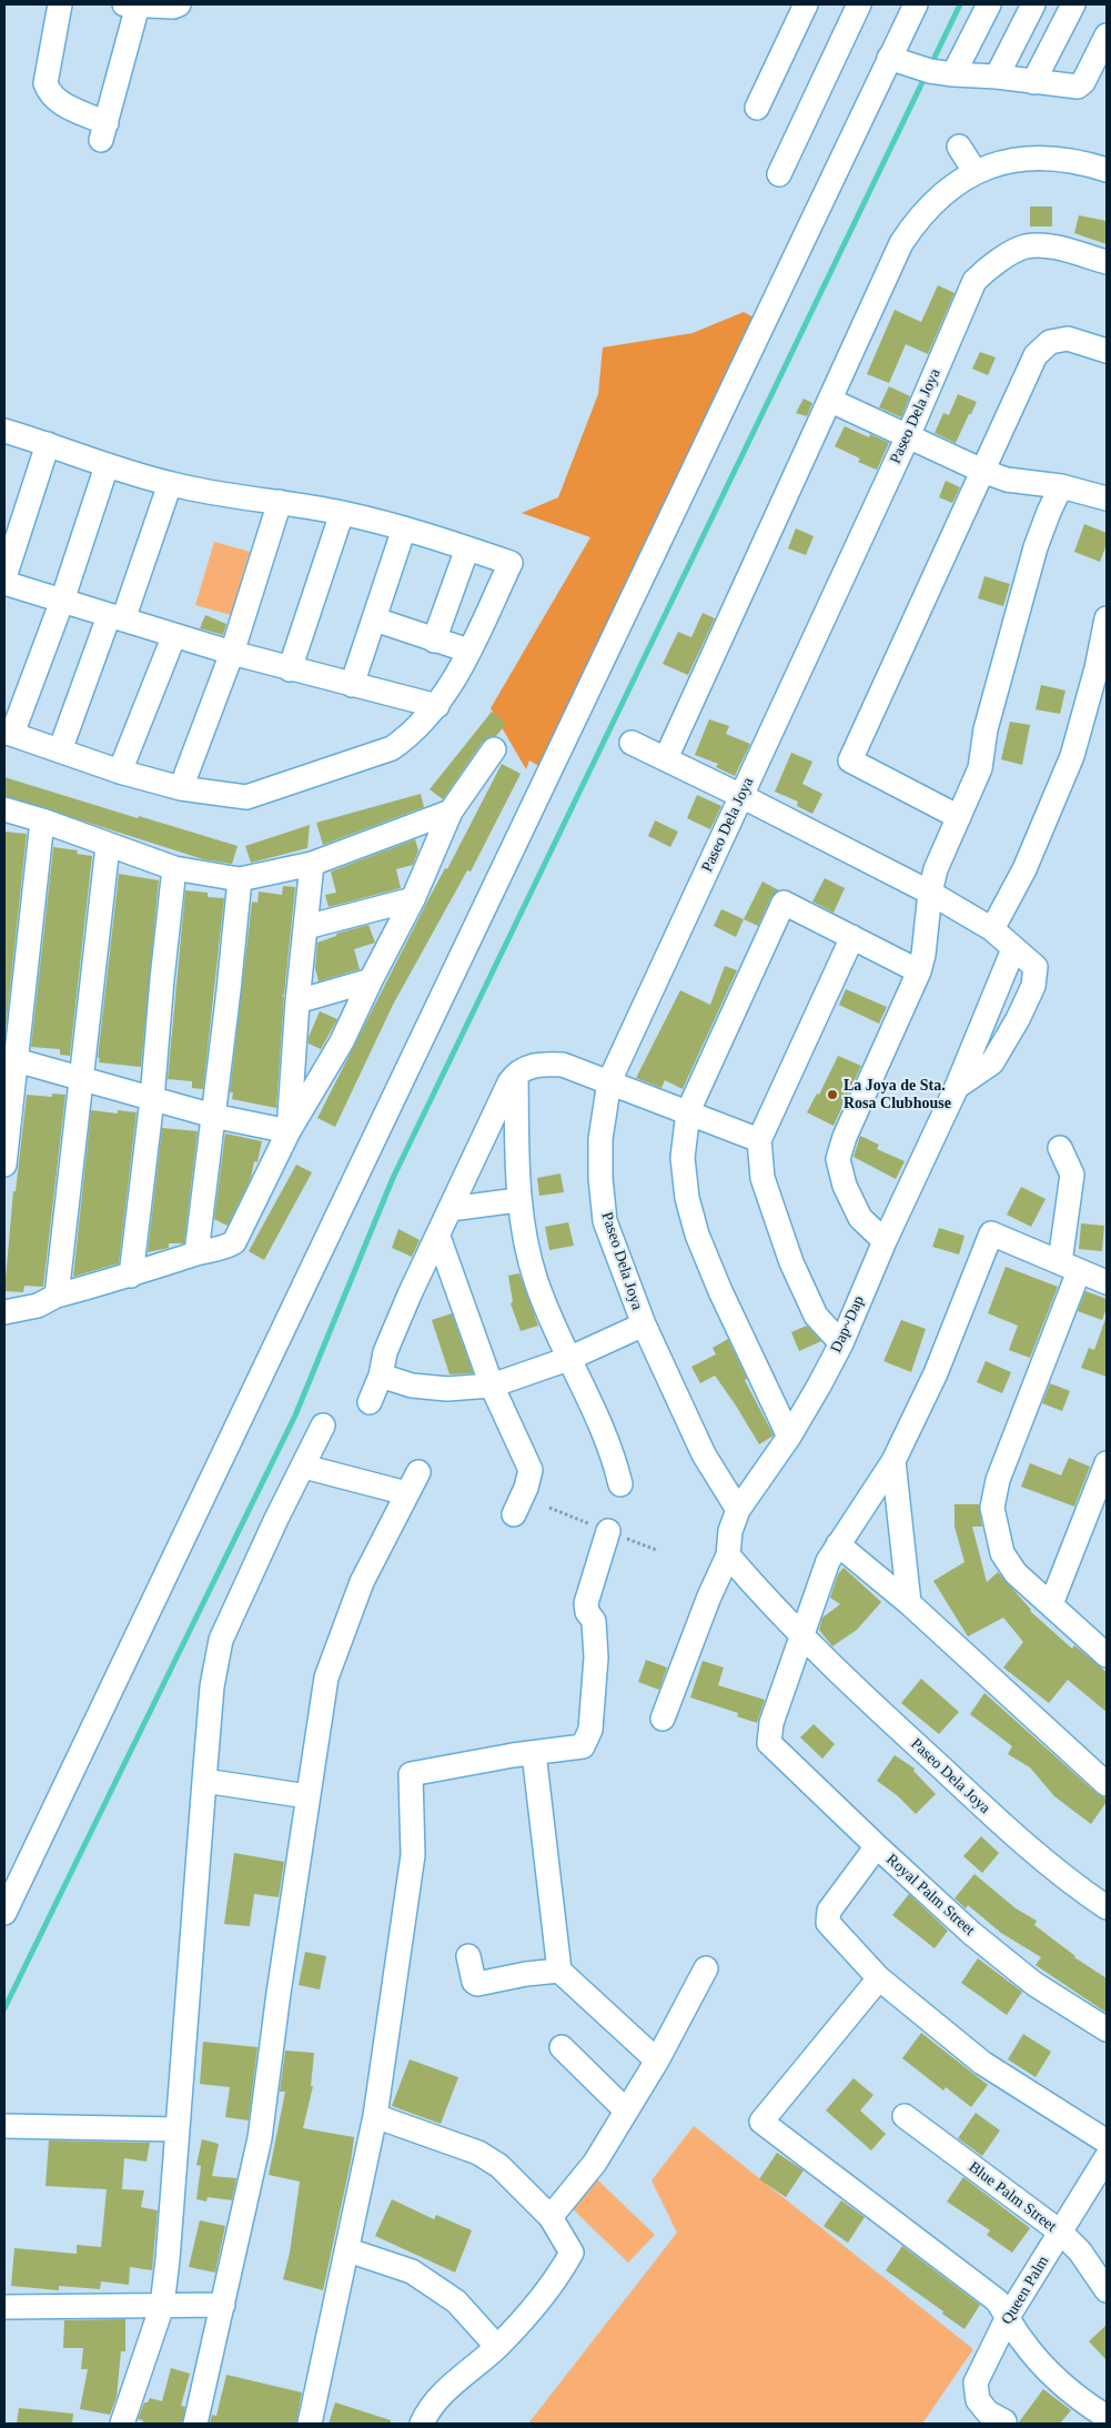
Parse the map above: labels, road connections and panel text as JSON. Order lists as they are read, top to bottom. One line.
{"streets":{"street":["Paseo Dela Joya","Dap~Dap","Royal Palm Street","Blue Palm Street","Queen Palm"]},"crossings":[["Paseo Dela Joya","Dap~Dap"],["Paseo Dela Joya","Royal Palm Street"],["Blue Palm Street","Queen Palm"]],"places":["La Joya de Sta. Rosa Clubhouse"]}
